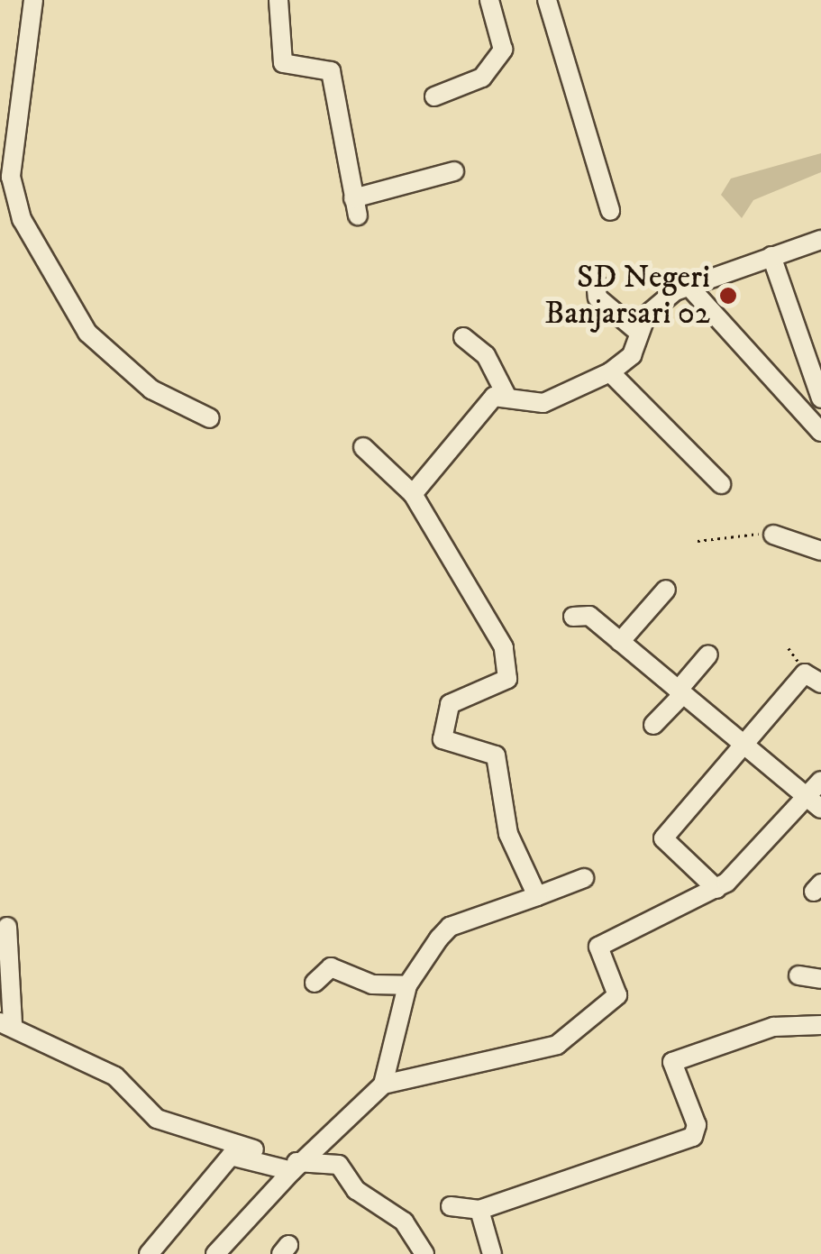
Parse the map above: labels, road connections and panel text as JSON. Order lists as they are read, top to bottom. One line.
{"places":["SD Negeri Banjarsari 02"]}
